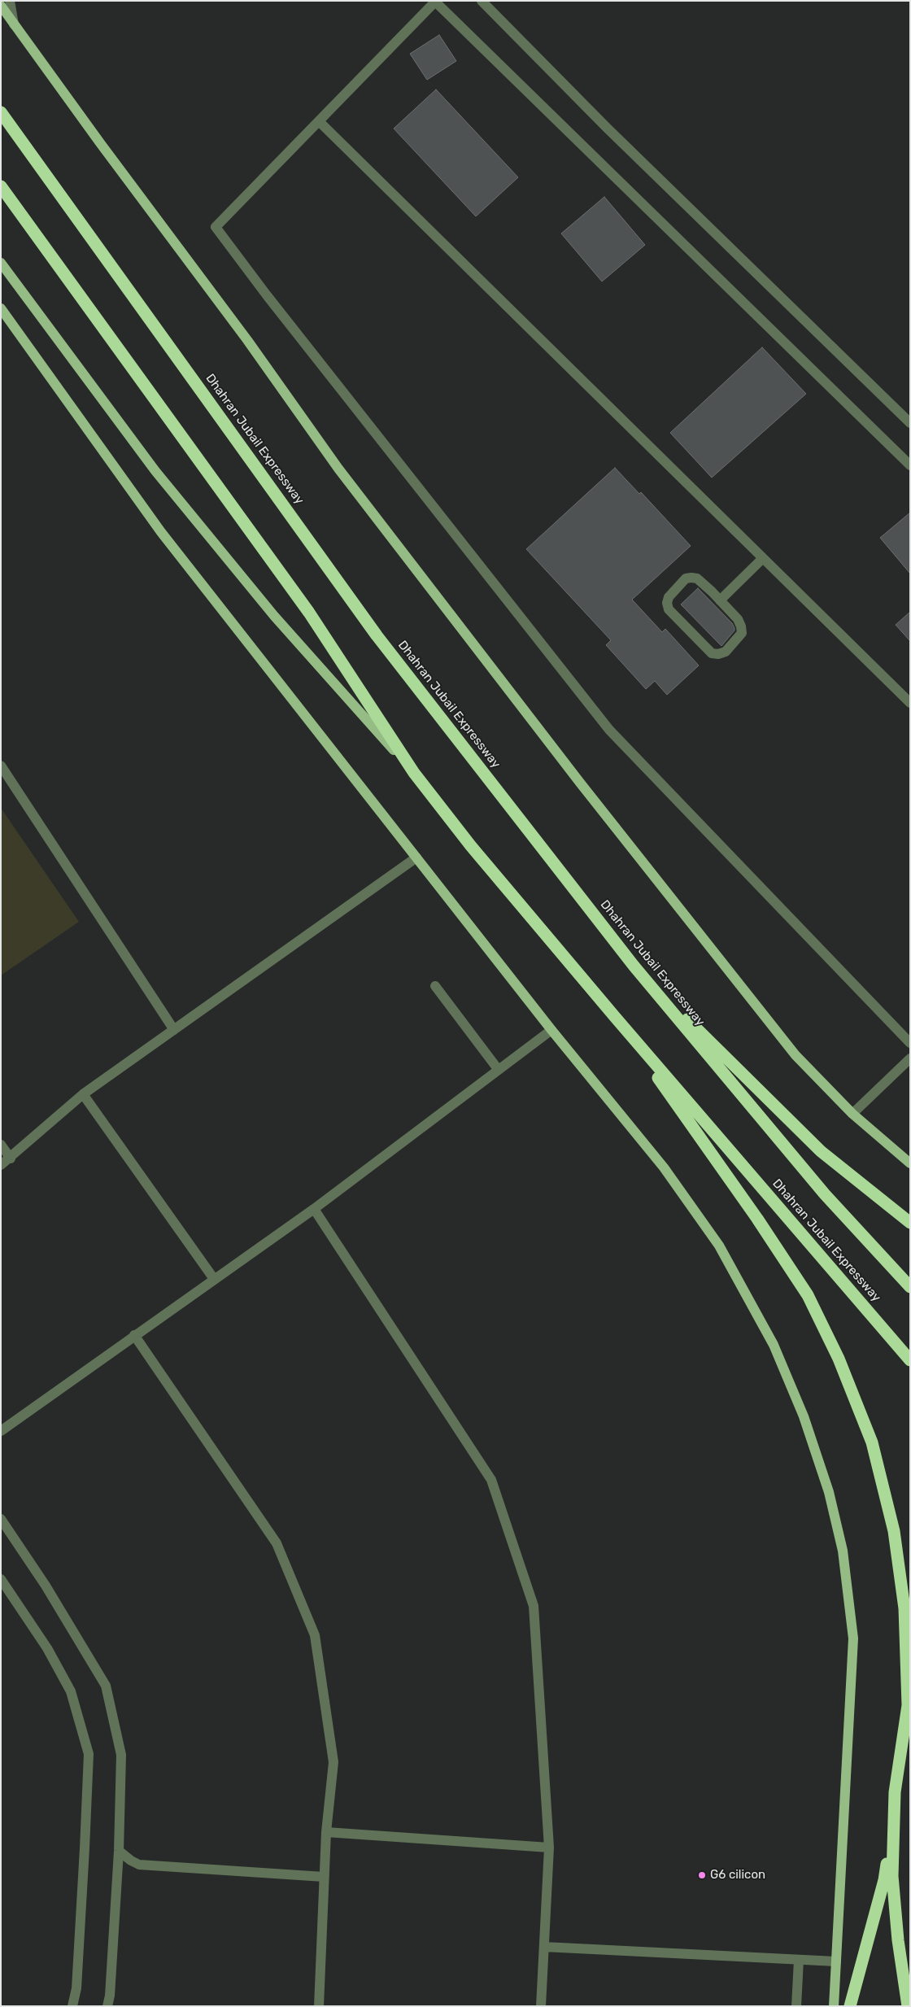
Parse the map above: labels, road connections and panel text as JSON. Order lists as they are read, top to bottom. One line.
{"streets":{"highway":["Dhahran Jubail Expressway"]},"places":["G6 cilicon"]}
